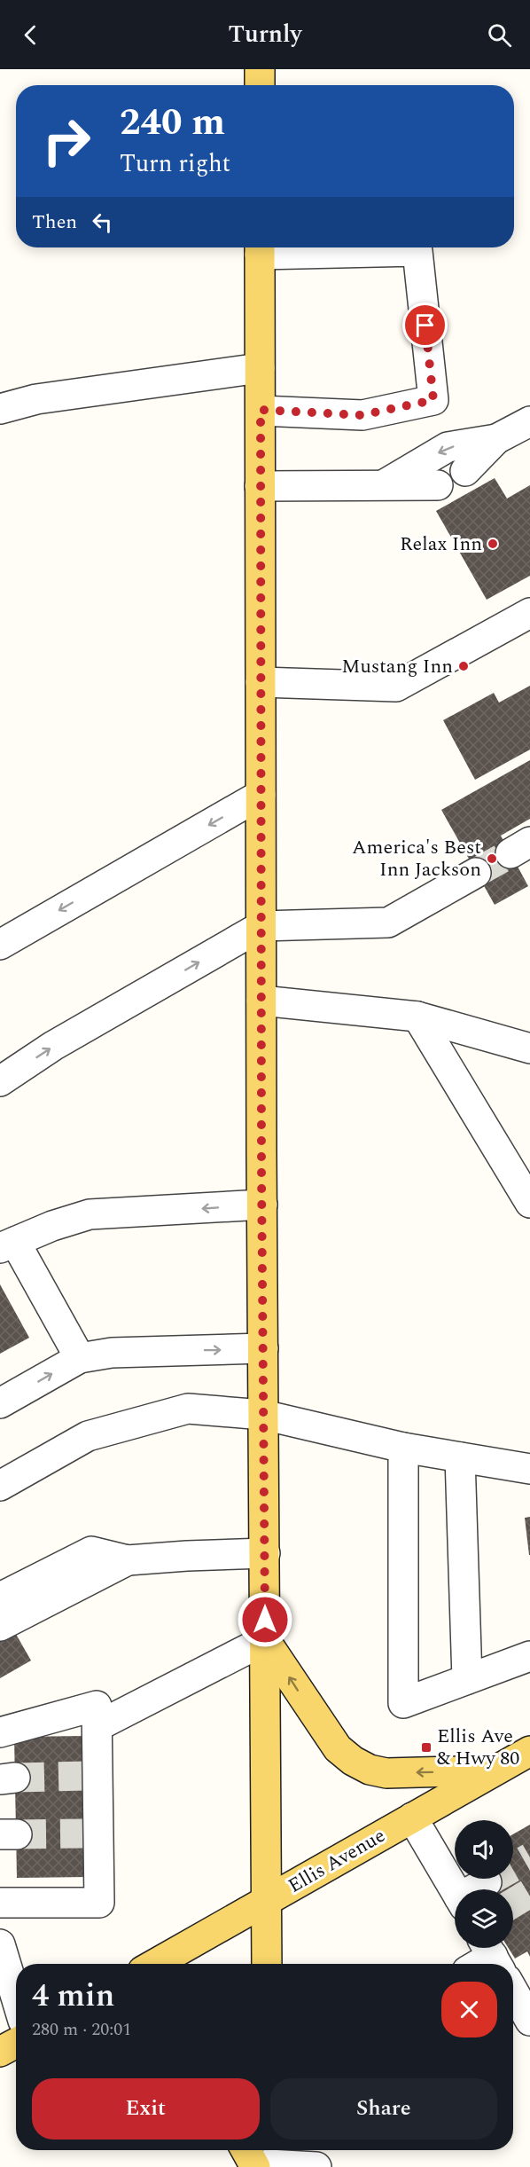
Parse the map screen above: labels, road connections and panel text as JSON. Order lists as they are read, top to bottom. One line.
{"streets":{"main road":["Ellis Avenue"]},"places":{"other":["Relax Inn","Mustang Inn","America's Best Inn Jackson"],"transit":["Ellis Ave & Hwy 80"]},"page":{"header":"Turnly","turn":["240 m","Turn right"],"then":"Then","heading":["4 min","280 m · 20:01"],"buttons":["Exit","Share"]}}
